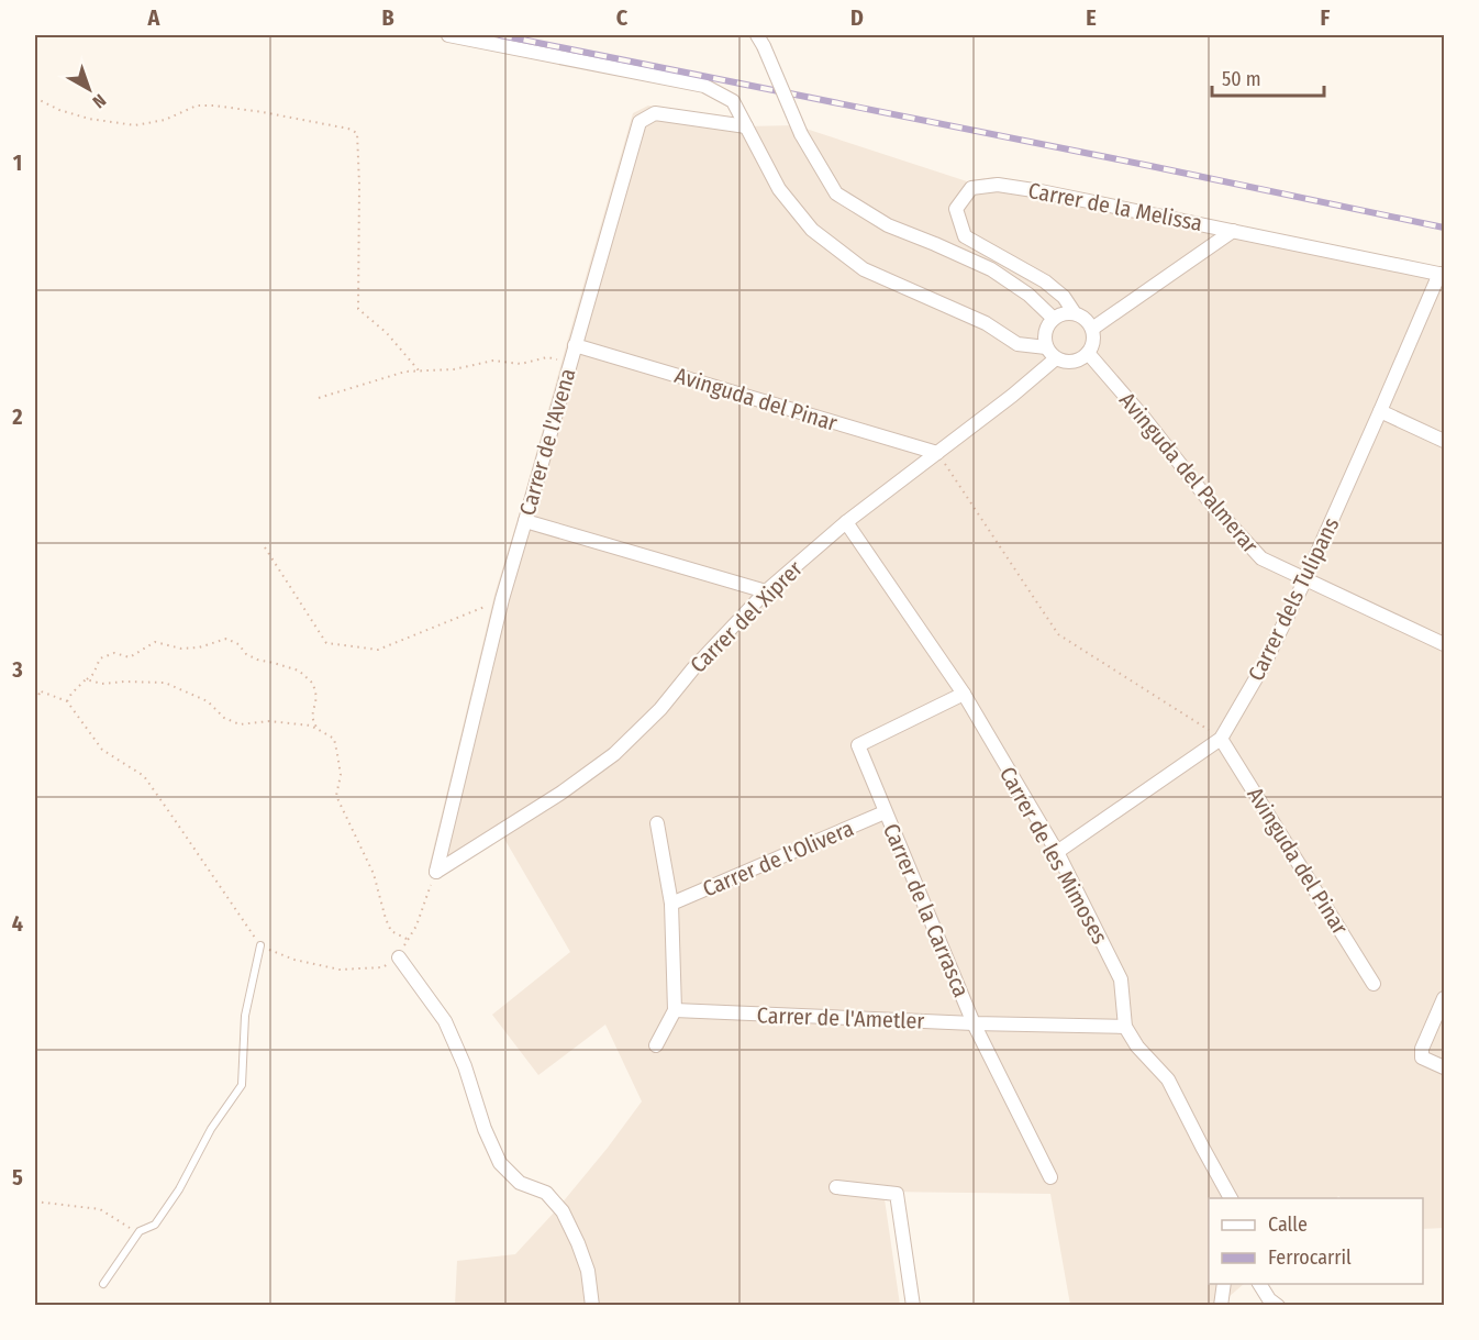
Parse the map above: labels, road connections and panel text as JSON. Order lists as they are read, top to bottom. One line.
{"streets":{"street":["Carrer de la Melissa","Avinguda del Pinar","Carrer de l'Avena","Avinguda del Palmerar","Carrer dels Tulipans","Carrer del Xiprer","Carrer de les Mimoses","Carrer de l'Olivera","Carrer de la Carrasca","Carrer de l'Ametler"]},"crossings":[["Carrer de la Melissa","Avinguda del Palmerar"],["Carrer de la Melissa","Carrer dels Tulipans"],["Carrer de la Melissa","Carrer del Xiprer"],["Avinguda del Pinar","Carrer de l'Avena"],["Avinguda del Pinar","Carrer dels Tulipans"],["Avinguda del Pinar","Carrer del Xiprer"],["Carrer de l'Avena","Carrer del Xiprer"],["Avinguda del Palmerar","Carrer dels Tulipans"],["Avinguda del Palmerar","Carrer del Xiprer"],["Carrer dels Tulipans","Carrer de les Mimoses"],["Carrer del Xiprer","Carrer de les Mimoses"],["Carrer de les Mimoses","Carrer de la Carrasca"],["Carrer de les Mimoses","Carrer de l'Ametler"],["Carrer de l'Olivera","Carrer de la Carrasca"],["Carrer de la Carrasca","Carrer de l'Ametler"]],"legend":["Calle","Ferrocarril"],"scale_bar":"50 m","north":"bottom right","grid":{"columns":["A","B","C","D","E","F"],"rows":["1","2","3","4","5"]}}
